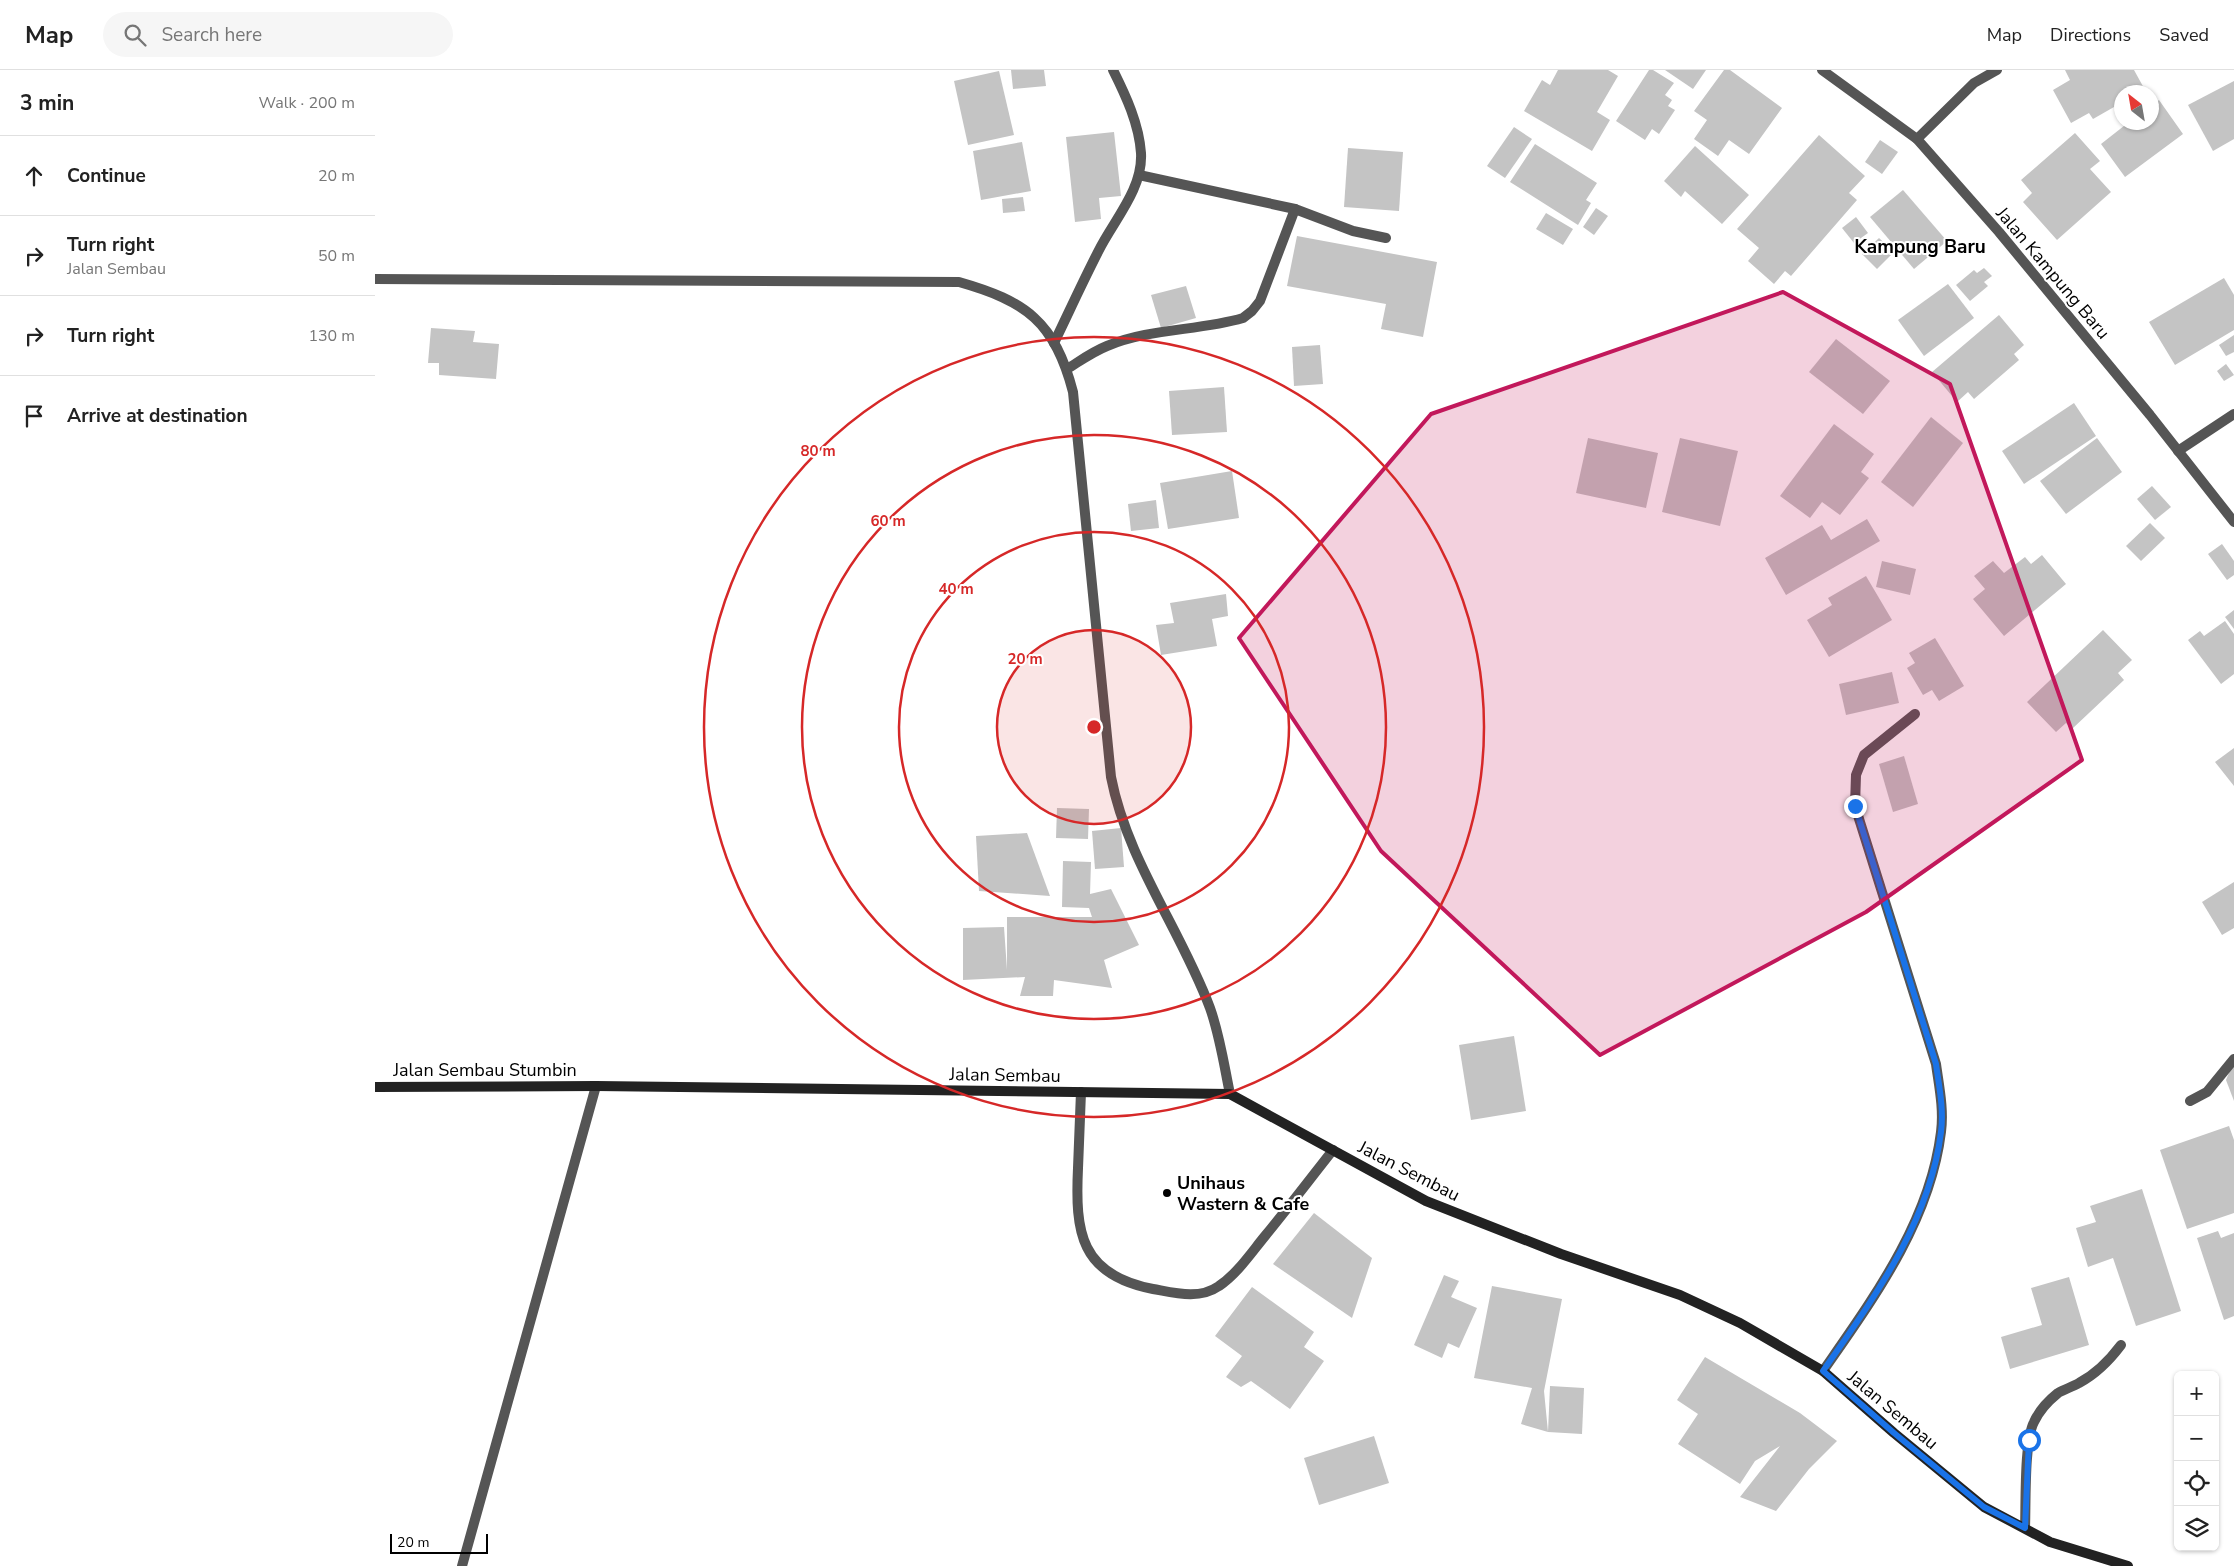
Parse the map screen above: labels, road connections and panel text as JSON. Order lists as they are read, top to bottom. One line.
{"streets":{"main road":["Jalan Sembau Stumbin","Jalan Sembau"],"street":["Jalan Kampung Baru"]},"crossings":[["Jalan Sembau Stumbin","Jalan Sembau"]],"districts":["Kampung Baru"],"places":["Unihaus Wastern & Cafe"],"scale_bar":"20 m","north":"top left","page":{"header":"Map","search":"Search here","nav":["Map","Directions","Saved"],"heading":["3 min","Walk · 200 m"],"list":[["Continue","20 m"],["Turn right","Jalan Sembau","50 m"],["Turn right","130 m"],"Arrive at destination"],"map_buttons":["+","−"],"scale":"20 m"},"rings":["80 m","60 m","40 m","20 m"]}
